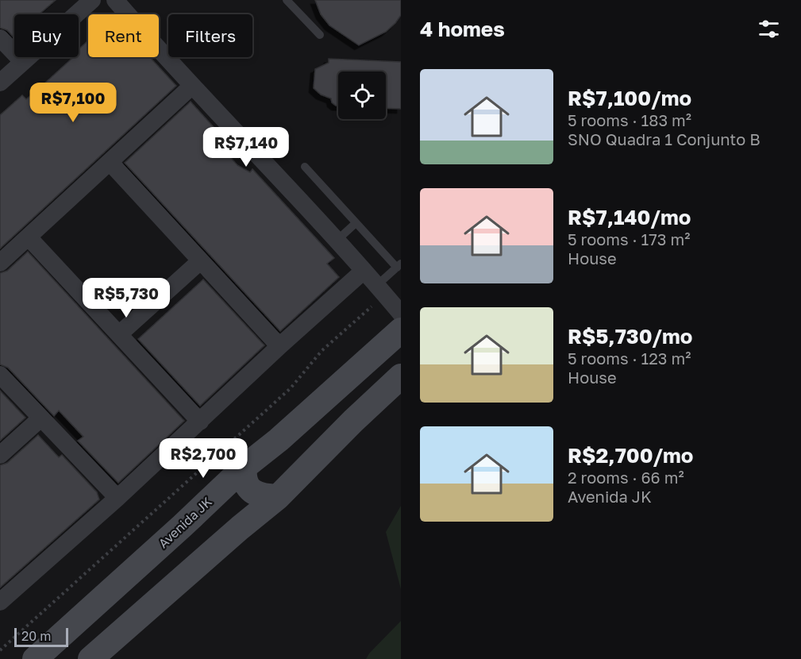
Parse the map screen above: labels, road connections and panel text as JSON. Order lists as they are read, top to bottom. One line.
{"streets":{"main road":["Avenida JK"]},"scale_bar":"20 m","page":{"heading":"4 homes","chip":["Buy","Rent","Filters"],"list":[{"name":"R$7,100/mo","note":"5 rooms · 183 m² · SNO Quadra 1 Conjunto B"},{"name":"R$7,140/mo","note":"5 rooms · 173 m² · House"},{"name":"R$5,730/mo","note":"5 rooms · 123 m² · House"},{"name":"R$2,700/mo","note":"2 rooms · 66 m² · Avenida JK"}],"price":["R$7,100","R$7,140","R$5,730","R$2,700"],"scale":"20 m"}}
